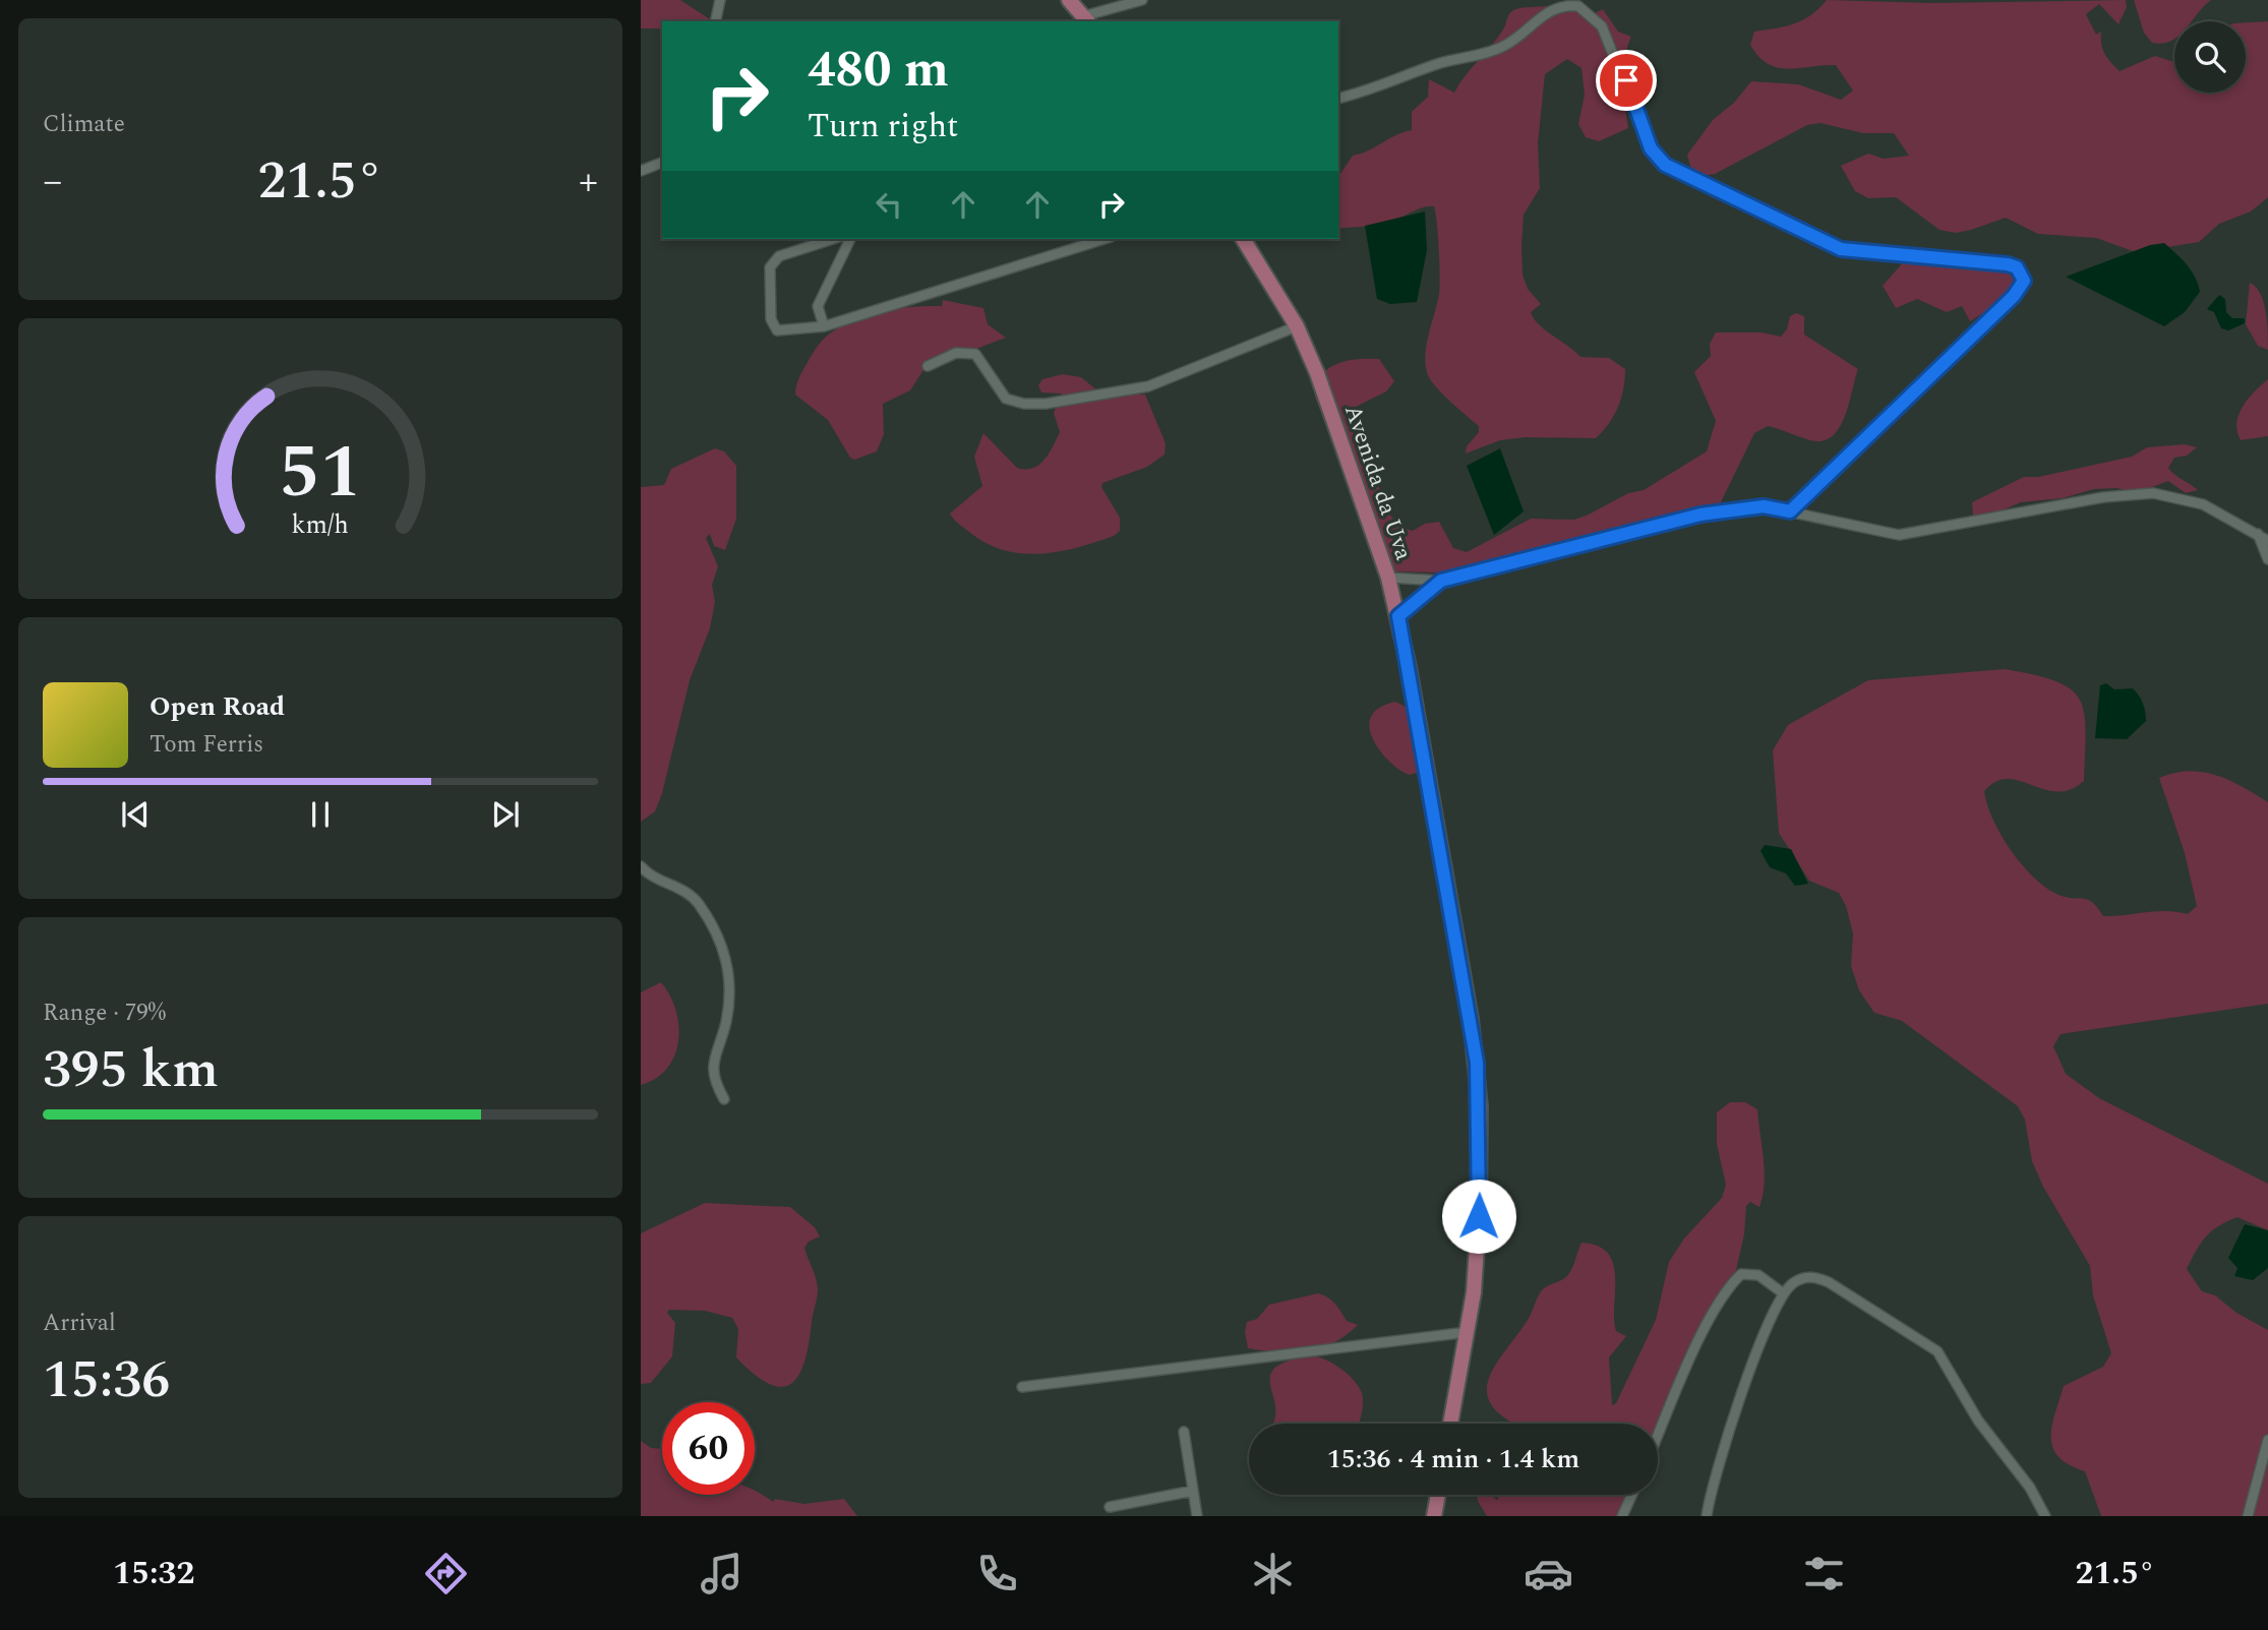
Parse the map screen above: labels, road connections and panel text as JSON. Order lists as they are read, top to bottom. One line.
{"streets":{"main road":["Avenida da Uva"]},"page":{"tile":["Climate",["Range · 79%","395 km"],["Arrival","15:36"]],"turn":["480 m","Turn right"],"heat":["−","21.5°","+"],"song":["Open Road","Tom Ferris"],"limit":"60","trip":"15:36 · 4 min · 1.4 km","tabs":["15:32","21.5°"],"gauge":["51","km/h"]}}
